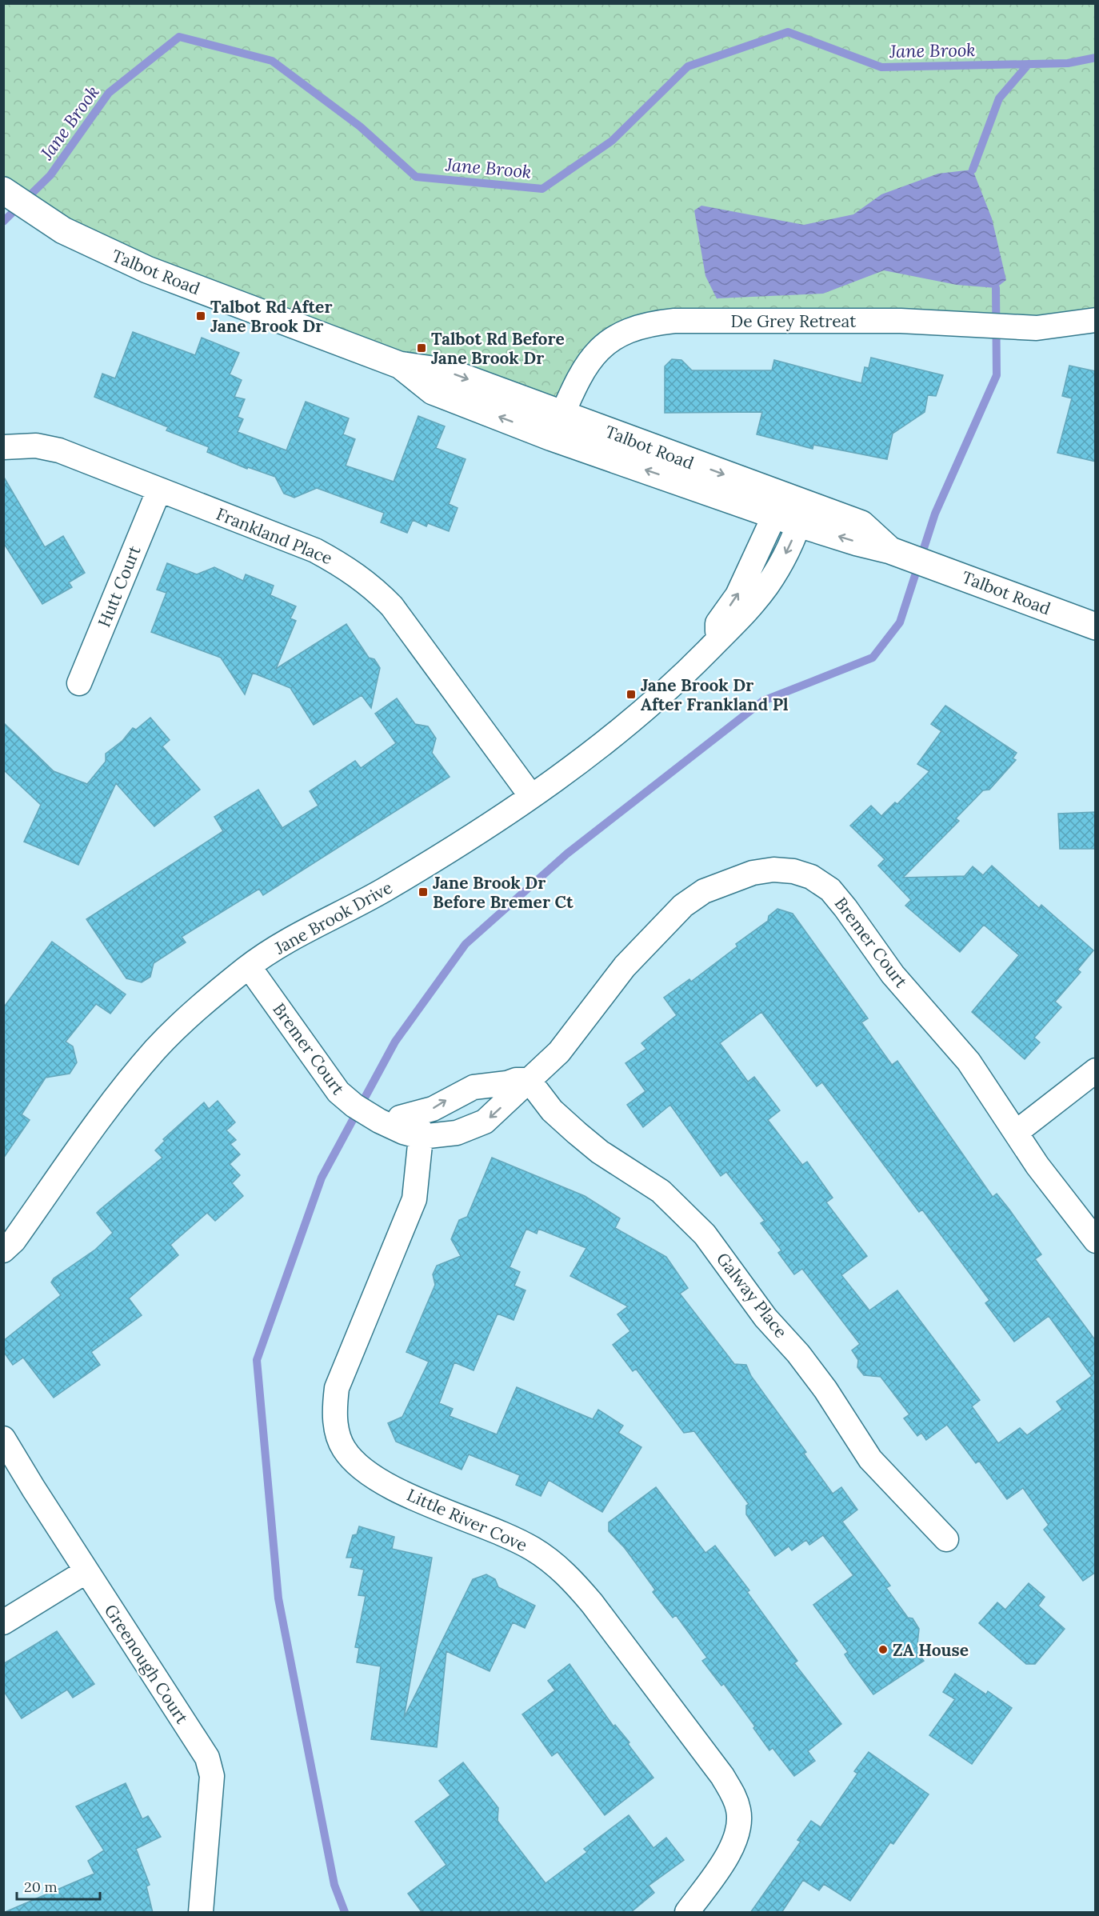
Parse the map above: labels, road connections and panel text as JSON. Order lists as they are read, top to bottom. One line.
{"streets":{"main road":["Talbot Road"],"street":["De Grey Retreat","Frankland Place","Hutt Court","Jane Brook Drive","Bremer Court","Galway Place","Little River Cove","Greenough Court"]},"crossings":[["Talbot Road","De Grey Retreat"],["Talbot Road","Jane Brook Drive"],["Frankland Place","Hutt Court"],["Frankland Place","Jane Brook Drive"],["Jane Brook Drive","Bremer Court"],["Bremer Court","Galway Place"],["Bremer Court","Little River Cove"]],"water":["Jane Brook"],"places":{"transit":["Talbot Rd After Jane Brook Dr","Talbot Rd Before Jane Brook Dr","Jane Brook Dr After Frankland Pl","Jane Brook Dr Before Bremer Ct"],"other":["ZA House"]},"scale_bar":"20 m"}
